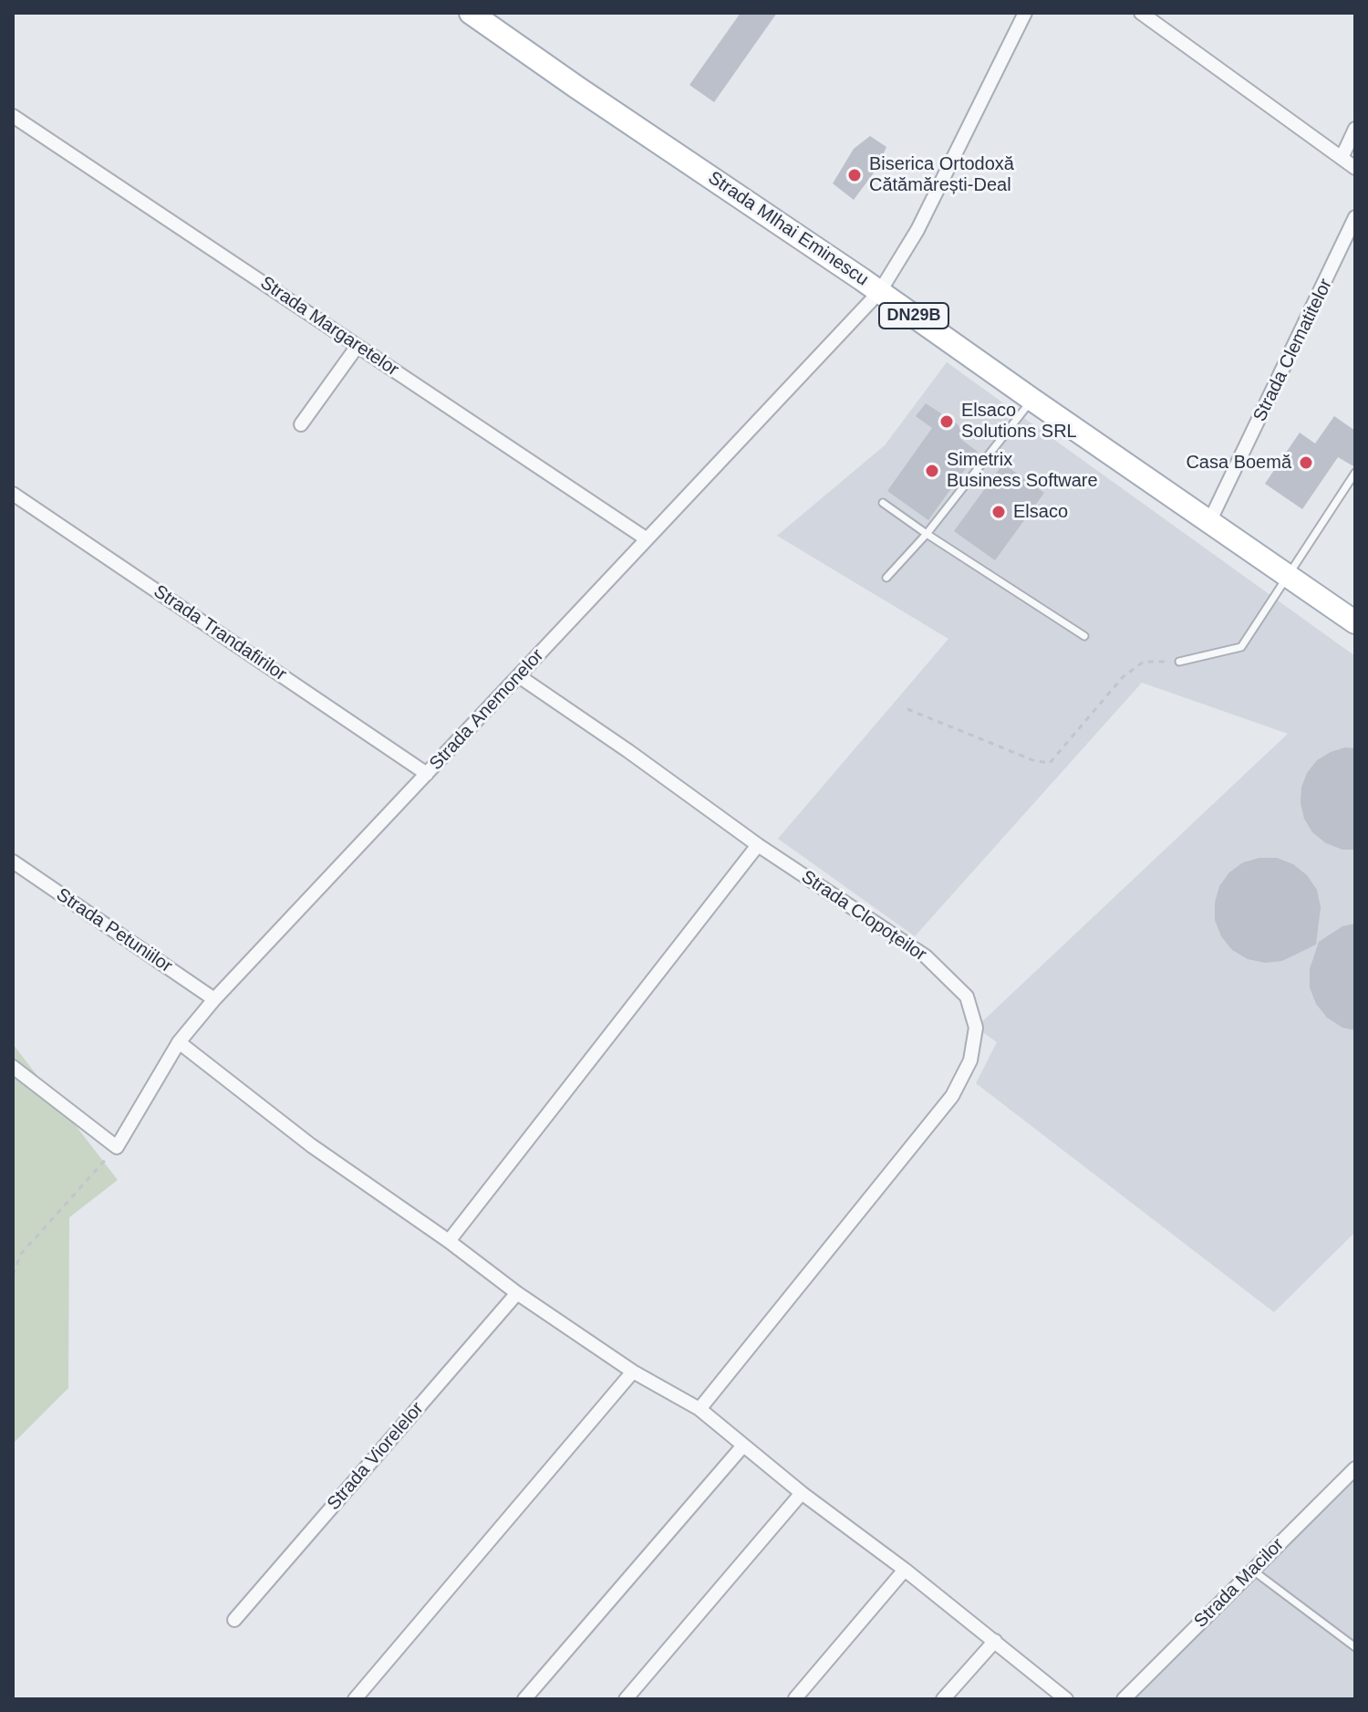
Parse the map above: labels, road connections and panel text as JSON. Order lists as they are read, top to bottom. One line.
{"streets":{"main road":["Strada MIhai Eminescu","DN29B"],"street":["Strada Margaretelor","Strada Clematitelor","Strada Trandafirilor","Strada Anemonelor","Strada Clopoțeilor","Strada Petuniilor","Strada Viorelelor","Strada Macilor"]},"crossings":[["Strada MIhai Eminescu","Strada Clematitelor"],["Strada MIhai Eminescu","Strada Anemonelor"],["Strada Margaretelor","Strada Anemonelor"],["Strada Trandafirilor","Strada Anemonelor"],["Strada Anemonelor","Strada Clopoțeilor"],["Strada Anemonelor","Strada Petuniilor"]],"places":["Biserica Ortodoxă Cătămărești-Deal","Elsaco Solutions SRL","Casa Boemă","Simetrix Business Software","Elsaco"]}
